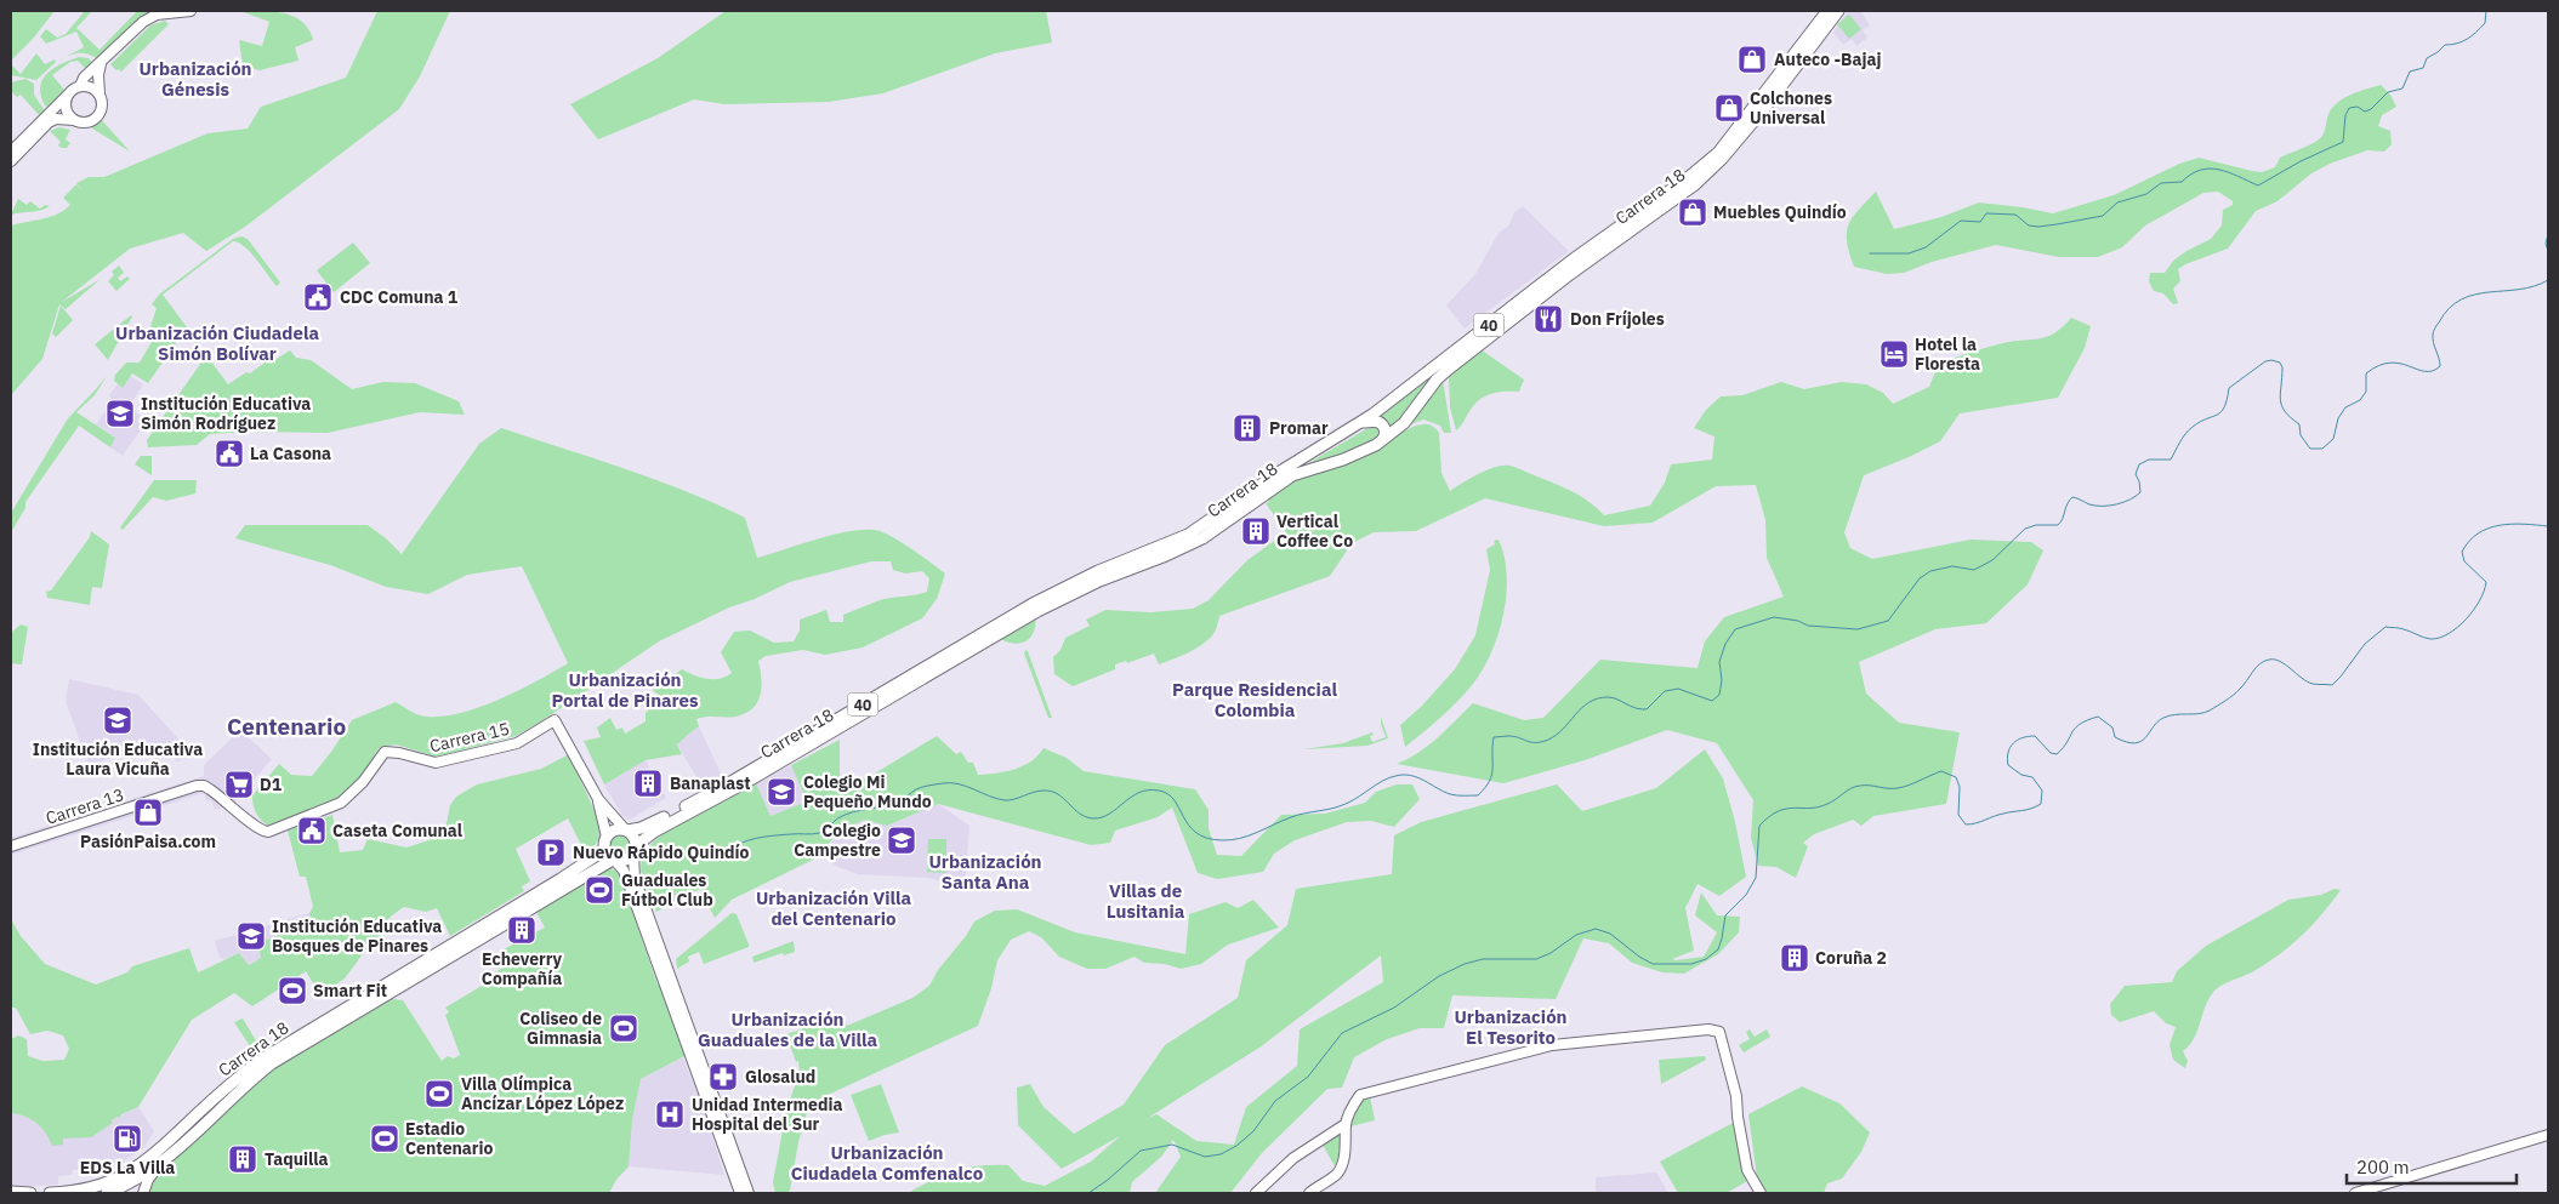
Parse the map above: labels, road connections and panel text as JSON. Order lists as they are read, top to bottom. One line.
{"streets":{"main road":["Carrera 18","40"],"street":["Carrera 15","Carrera 13"]},"crossings":[["Carrera 18","40"],["Carrera 15","Carrera 13"]],"districts":["Urbanización Génesis","Urbanización Ciudadela Simón Bolívar","Urbanización Portal de Pinares","Parque Residencial Colombia","Centenario","Urbanización Santa Ana","Villas de Lusitania","Urbanización Villa del Centenario","Urbanización El Tesorito","Urbanización Guaduales de la Villa","Urbanización Ciudadela Comfenalco"],"places":{"shop":["Auteco -Bajaj","Colchones Universal","Muebles Quindío","PasiónPaisa.com"],"public building":["CDC Comuna 1","La Casona","Caseta Comunal"],"restaurant":["Don Fríjoles"],"hotel":["Hotel la Floresta"],"school or university":["Institución Educativa Simón Rodríguez","Institución Educativa Laura Vicuña","Colegio Mi Pequeño Mundo","Colegio Campestre","Institución Educativa Bosques de Pinares"],"building":["Promar","Vertical Coffee Co","Banaplast","Echeverry Compañía","Coruña 2","Taquilla"],"supermarket":["D1"],"parking":["Nuevo Rápido Quindío"],"sports":["Guaduales Fútbol Club","Smart Fit","Coliseo de Gimnasia","Villa Olímpica Ancízar López López","Estadio Centenario"],"pharmacy":["Glosalud"],"hospital":["Unidad Intermedia Hospital del Sur"],"fuel station":["EDS La Villa"]},"scale_bar":"200 m"}
